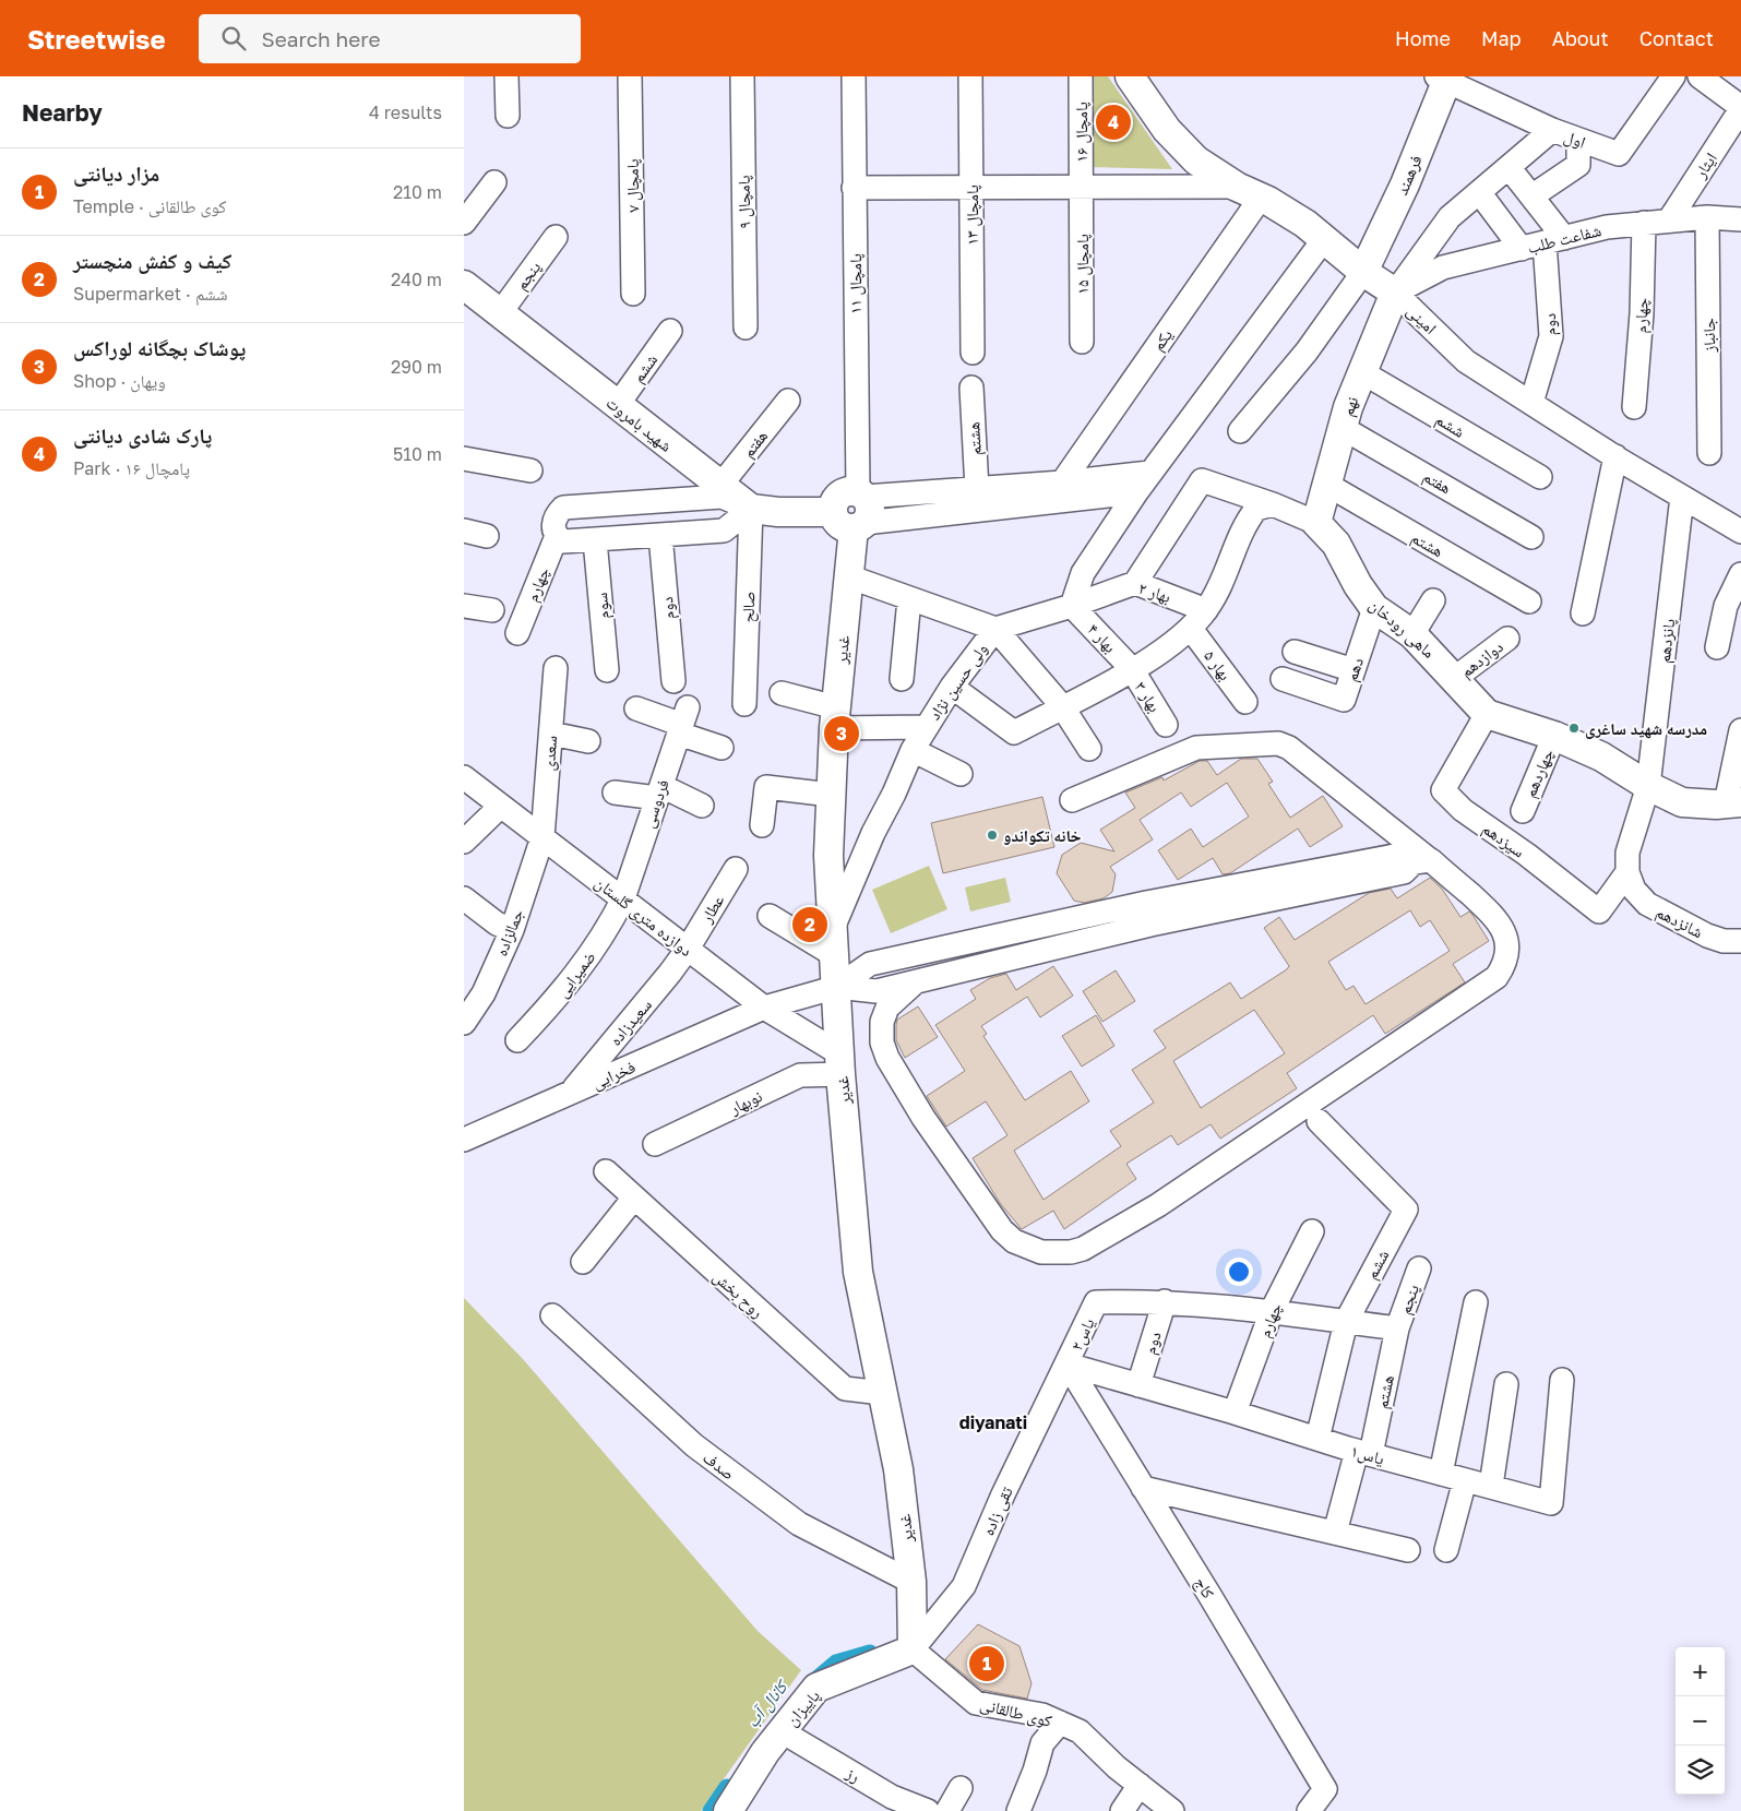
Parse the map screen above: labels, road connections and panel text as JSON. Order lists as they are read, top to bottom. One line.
{"streets":{"main road":["فرهمند","امینی","نهم","شهید بامروت","ماهی رودخان","غدیر","پاییزان"],"street":["پامچال ۱۶","اول","ایثار","پامچال ۷","پامچال ۹","پامچال ۱۳","شفاعت طلب","پامچال ۱۵","پنجم","پامچال ۱۱","چهارم","دوم","جانباز","یکم","ششم","هشتم","هفتم","بهار ۲","سوم","صالح","بهار ۴","پانزدهم","دوازدهم","بهار ۵","دهم","ولی حسین نژاد","بهار ۳","سعدی","چهاردهم","فردوسی","سیزدهم","عطار","دوازده متری گلستان","شانزدهم","جمالزاده","ضمیرایی","سعیدزاده","فخرایی","نوبهار","روح بخش","یاس۲","یاس۱","صدف","تقی زاده","کاج","کوی طالقانی","رز"]},"crossings":[["پامچال ۱۶","پامچال ۱۵"],["اول","فرهمند"],["ایثار","شفاعت طلب"],["فرهمند","امینی"],["شفاعت طلب","چهارم"],["شفاعت طلب","امینی"],["شفاعت طلب","دوم"],["شفاعت طلب","جانباز"],["شفاعت طلب","نهم"],["پنجم","شهید بامروت"],["پنجم","هشتم"],["پامچال ۱۱","شهید بامروت"],["پامچال ۱۱","غدیر"],["چهارم","شهید بامروت"],["چهارم","صالح"],["چهارم","یاس۱"],["امینی","دوم"],["امینی","یکم"],["امینی","نهم"],["امینی","پانزدهم"],["دوم","یاس۲"],["دوم","یاس۱"],["ششم","نهم"],["ششم","شهید بامروت"],["ششم","یاس۱"],["نهم","هشتم"],["نهم","هفتم"],["نهم","ماهی رودخان"],["شهید بامروت","هفتم"],["شهید بامروت","صالح"],["شهید بامروت","غدیر"],["هشتم","یاس۱"],["بهار ۲","ماهی رودخان"],["بهار ۲","بهار ۴"],["بهار ۲","ولی حسین نژاد"],["ماهی رودخان","دوازدهم"],["ماهی رودخان","دهم"],["ماهی رودخان","سیزدهم"],["بهار ۴","ولی حسین نژاد"],["بهار ۴","بهار ۳"],["غدیر","ولی حسین نژاد"],["غدیر","دوازده متری گلستان"],["غدیر","نوبهار"],["غدیر","روح بخش"],["غدیر","صدف"],["غدیر","تقی زاده"],["غدیر","پاییزان"],["غدیر","کوی طالقانی"],["سعدی","دوازده متری گلستان"],["سعدی","جمالزاده"],["فردوسی","دوازده متری گلستان"],["فردوسی","ضمیرایی"],["سیزدهم","شانزدهم"],["عطار","دوازده متری گلستان"],["عطار","سعیدزاده"],["دوازده متری گلستان","جمالزاده"],["دوازده متری گلستان","ضمیرایی"],["دوازده متری گلستان","سعیدزاده"],["دوازده متری گلستان","فخرایی"],["دوازده متری گلستان","نوبهار"],["سعیدزاده","فخرایی"],["یاس۲","یاس۱"],["یاس۲","تقی زاده"],["یاس۲","کاج"],["یاس۱","تقی زاده"],["یاس۱","کاج"],["تقی زاده","کاج"],["تقی زاده","پاییزان"],["تقی زاده","کوی طالقانی"],["پاییزان","کوی طالقانی"],["پاییزان","رز"]],"districts":["diyanati"],"water":["کانال آب"],"places":["مدرسه شهید ساغری","خانه تکواندو"],"page":{"header":"Streetwise","search":"Search here","nav":["Home","Map","About","Contact"],"heading":["Nearby","4 results"],"pins":["4","3","2","1"],"list":[{"mark":"1","name":"مزار دیانتی","note":"Temple · کوی طالقانی","value":"210 m"},{"mark":"2","name":"کیف و کفش منچستر","note":"Supermarket · ششم","value":"240 m"},{"mark":"3","name":"پوشاک بچگانه لوراکس","note":"Shop · ویهان","value":"290 m"},{"mark":"4","name":"پارک شادی دیانتی","note":"Park · پامچال ۱۶","value":"510 m"}],"map_buttons":["+","−"]}}
